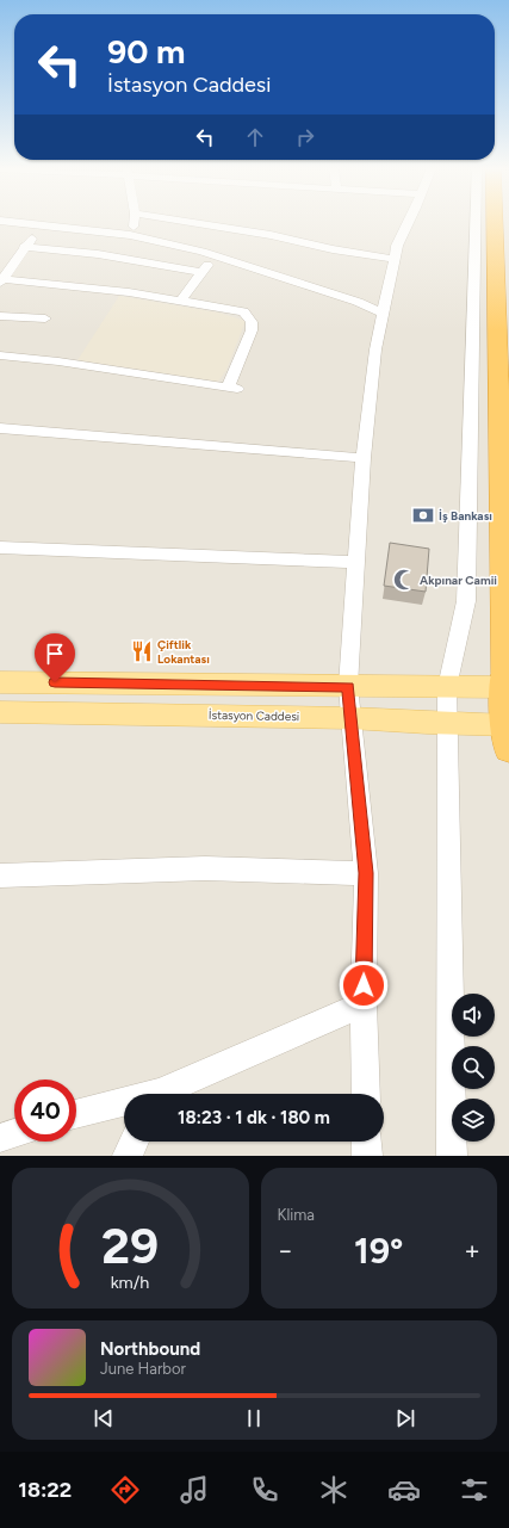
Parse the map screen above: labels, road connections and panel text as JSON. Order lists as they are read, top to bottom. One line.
{"streets":{"main road":["İstasyon Caddesi"]},"places":{"bank":["İş Bankası"],"mosque":["Akpınar Camii"],"restaurant":["Çiftlik Lokantası"]},"page":{"turn":["90 m","İstasyon Caddesi"],"limit":"40","trip":"18:23 · 1 dk · 180 m","tile":"Klima","heat":["−","19°","+"],"song":["Northbound","June Harbor"],"tabs":"18:22","gauge":["29","km/h"]}}
